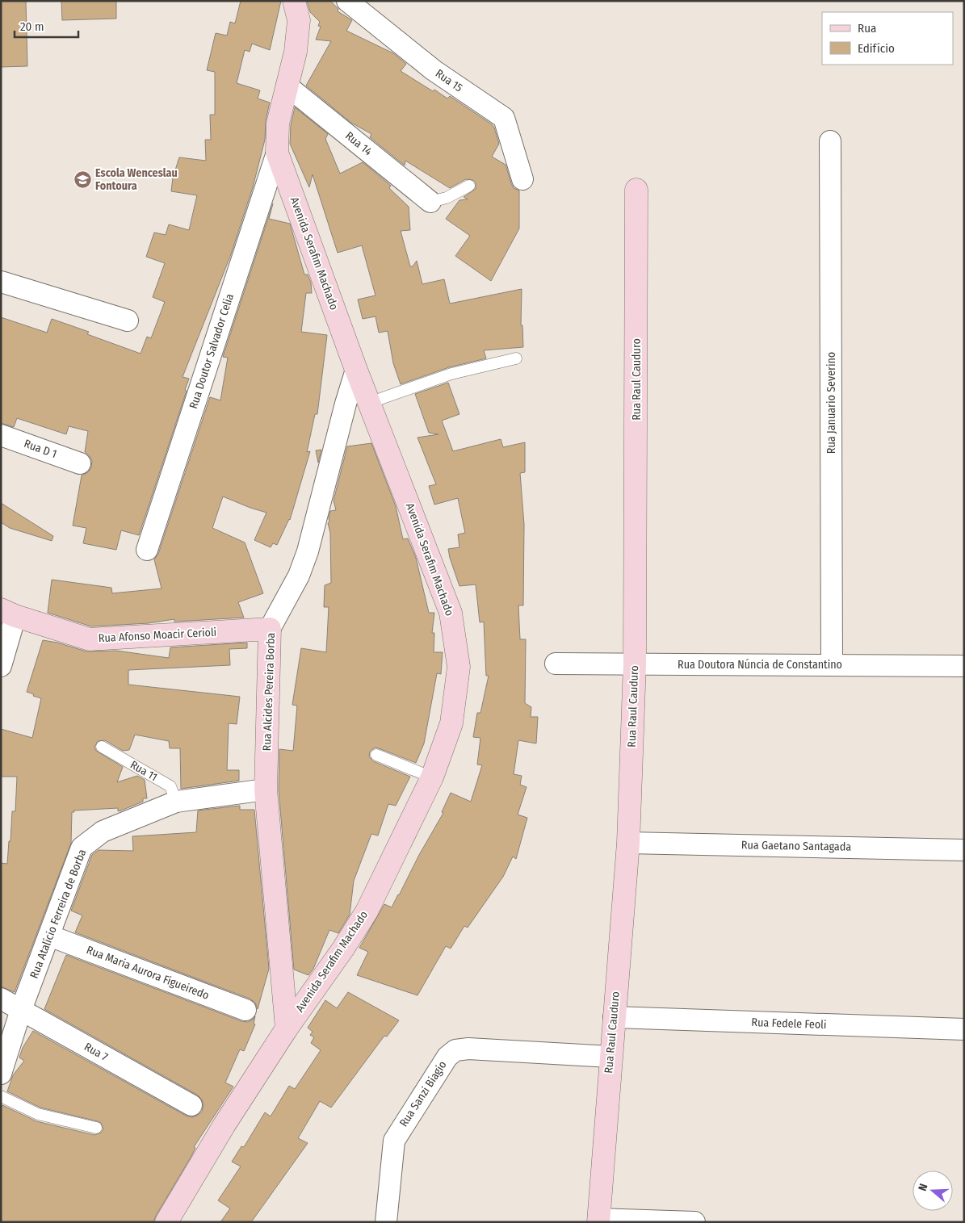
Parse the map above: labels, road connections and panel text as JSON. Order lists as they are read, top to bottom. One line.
{"streets":{"street":["Rua 15","Rua 14","Avenida Serafim Machado","Rua Doutor Salvador Celia","Rua Raul Cauduro","Rua Januario Severino","Rua D 1","Rua Afonso Moacir Cerioli","Rua Doutora Núncia de Constantino","Rua Alcides Pereira Borba","Rua Gaetano Santagada","Rua Atalício Ferreira de Borba","Rua Maria Aurora Figueiredo","Rua Fedele Feoli","Rua 7","Rua Sanzi Biagio"],"lane":["Rua 11"]},"crossings":[["Rua 14","Avenida Serafim Machado"],["Avenida Serafim Machado","Rua Doutor Salvador Celia"],["Avenida Serafim Machado","Rua Alcides Pereira Borba"],["Rua Raul Cauduro","Rua Doutora Núncia de Constantino"],["Rua Raul Cauduro","Rua Gaetano Santagada"],["Rua Raul Cauduro","Rua Fedele Feoli"],["Rua Raul Cauduro","Rua Sanzi Biagio"],["Rua Januario Severino","Rua Doutora Núncia de Constantino"],["Rua Afonso Moacir Cerioli","Rua Alcides Pereira Borba"],["Rua Alcides Pereira Borba","Rua Atalício Ferreira de Borba"],["Rua 11","Rua Atalício Ferreira de Borba"],["Rua Atalício Ferreira de Borba","Rua Maria Aurora Figueiredo"],["Rua Atalício Ferreira de Borba","Rua 7"]],"places":{"school or university":["Escola Wenceslau Fontoura"]},"legend":["Rua","Edifício"],"scale_bar":"20 m","north":"left"}
